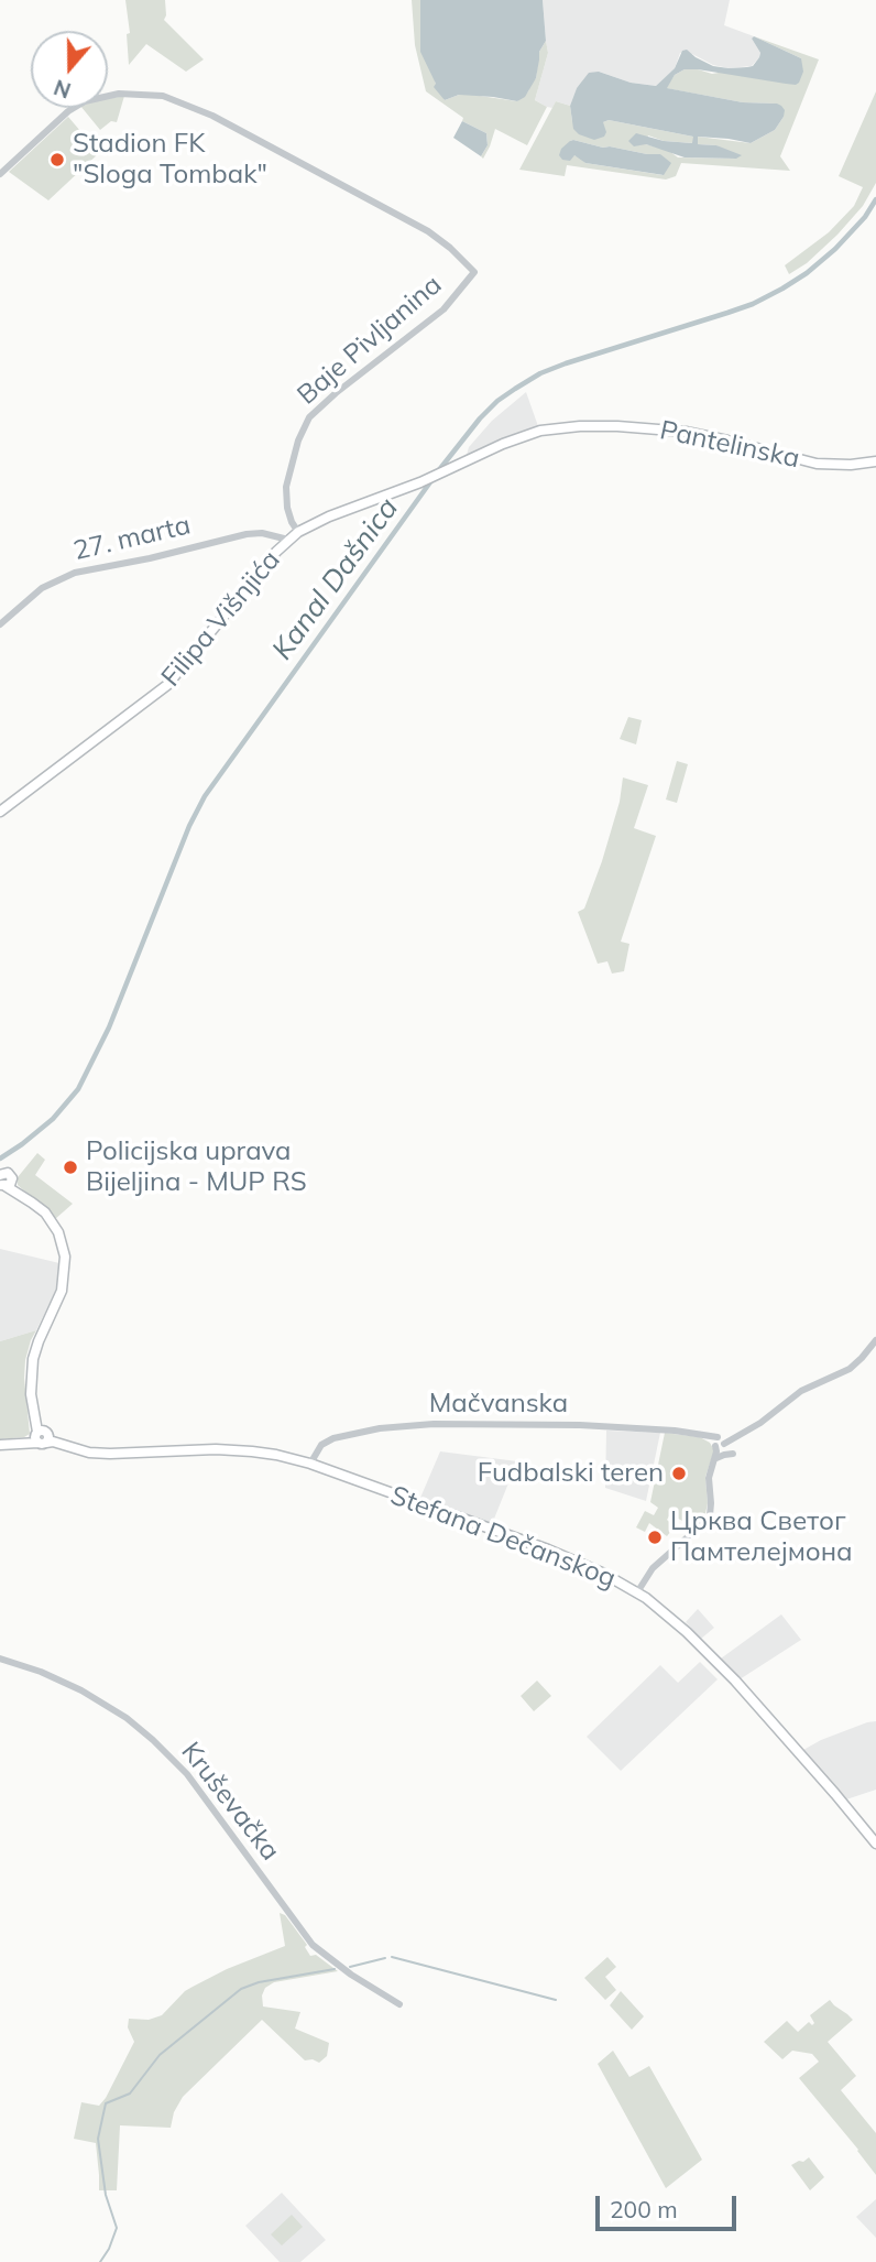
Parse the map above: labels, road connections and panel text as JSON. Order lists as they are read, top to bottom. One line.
{"streets":{"main road":["Pantelinska","Filipa Višnjića","Stefana Dečanskog"],"street":["Baje Pivljanina","27. marta","Mačvanska","Kruševačka"]},"crossings":[["Baje Pivljanina","Filipa Višnjića"],["Pantelinska","Filipa Višnjića"],["27. marta","Filipa Višnjića"],["Mačvanska","Stefana Dečanskog"]],"water":["Kanal Dašnica"],"places":["Stadion FK \"Sloga Tombak\"","Policijska uprava Bijeljina - MUP RS","Fudbalski teren","Црква Светог Памтелејмона"],"scale_bar":"200 m","north":"bottom"}
